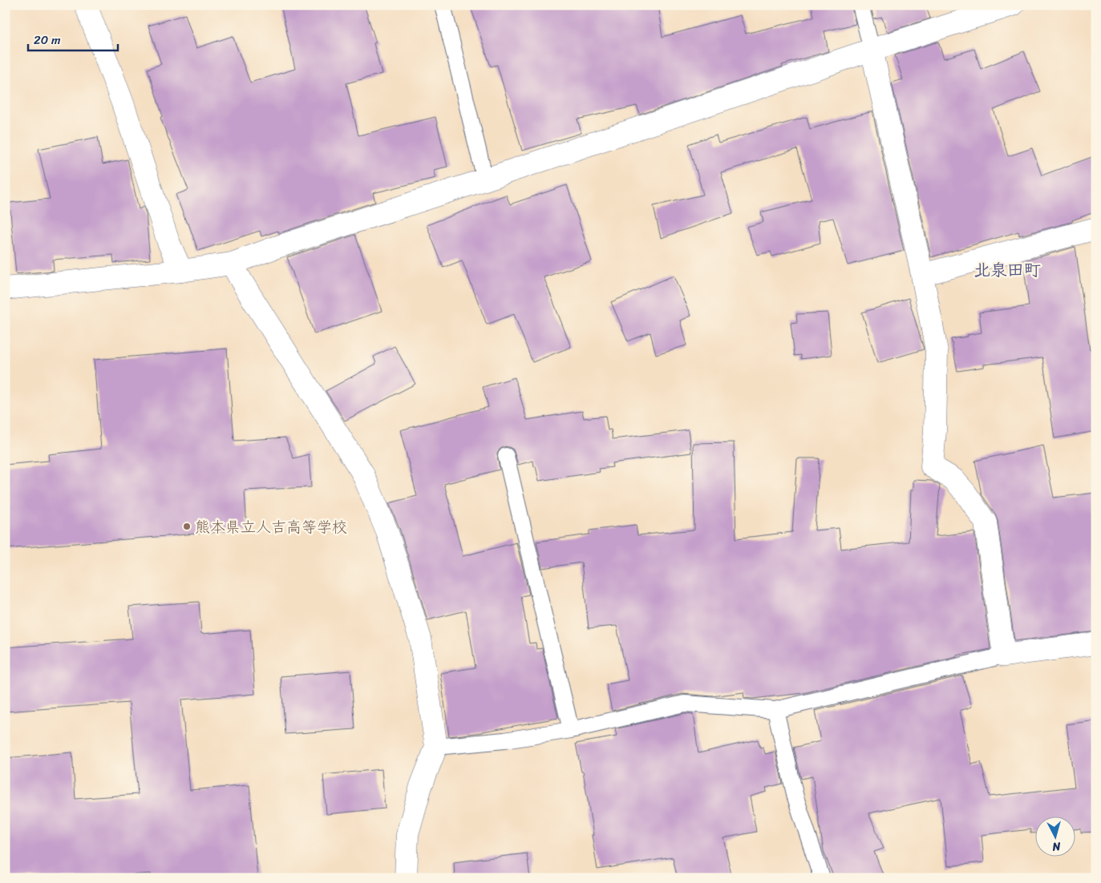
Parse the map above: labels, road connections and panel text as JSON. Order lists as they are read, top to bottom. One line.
{"districts":["北泉田町"],"places":["熊本県立人吉高等学校"],"scale_bar":"20 m","north":"bottom"}
